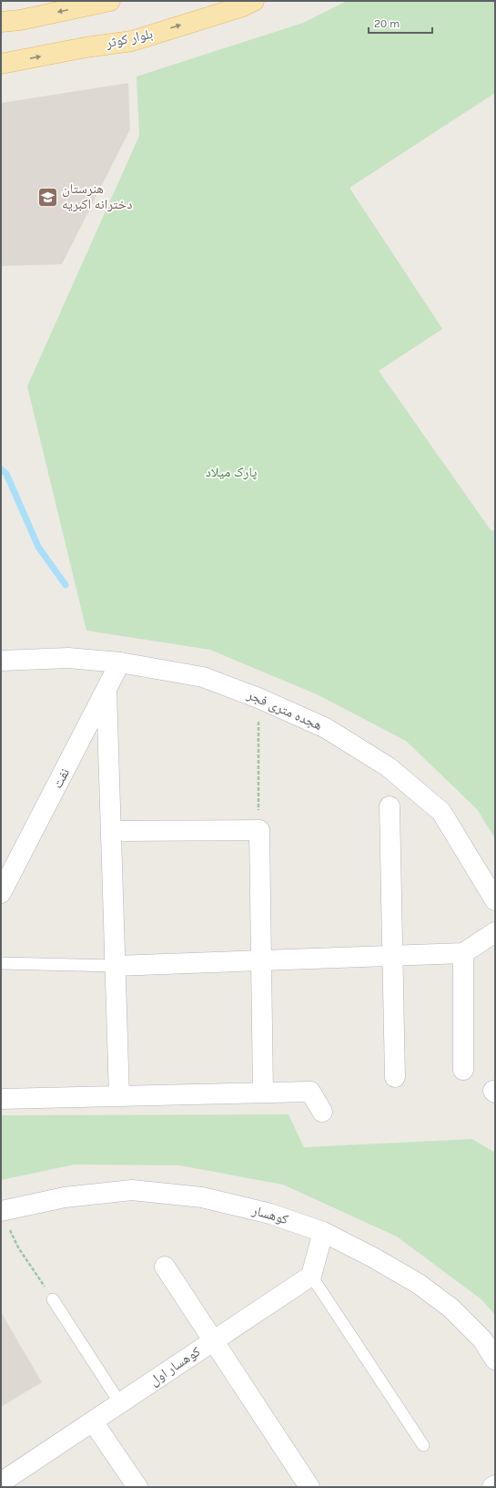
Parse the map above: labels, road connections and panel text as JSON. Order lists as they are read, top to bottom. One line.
{"streets":{"main road":["بلوار کوثر"],"street":["هجده متری فجر","نفت","کوهسار","کوهسار اول"]},"crossings":[["هجده متری فجر","نفت"]],"parks":["پارک میلاد"],"places":{"school or university":["هنرستان دخترانه اکبریه"]},"scale_bar":"20 m"}
